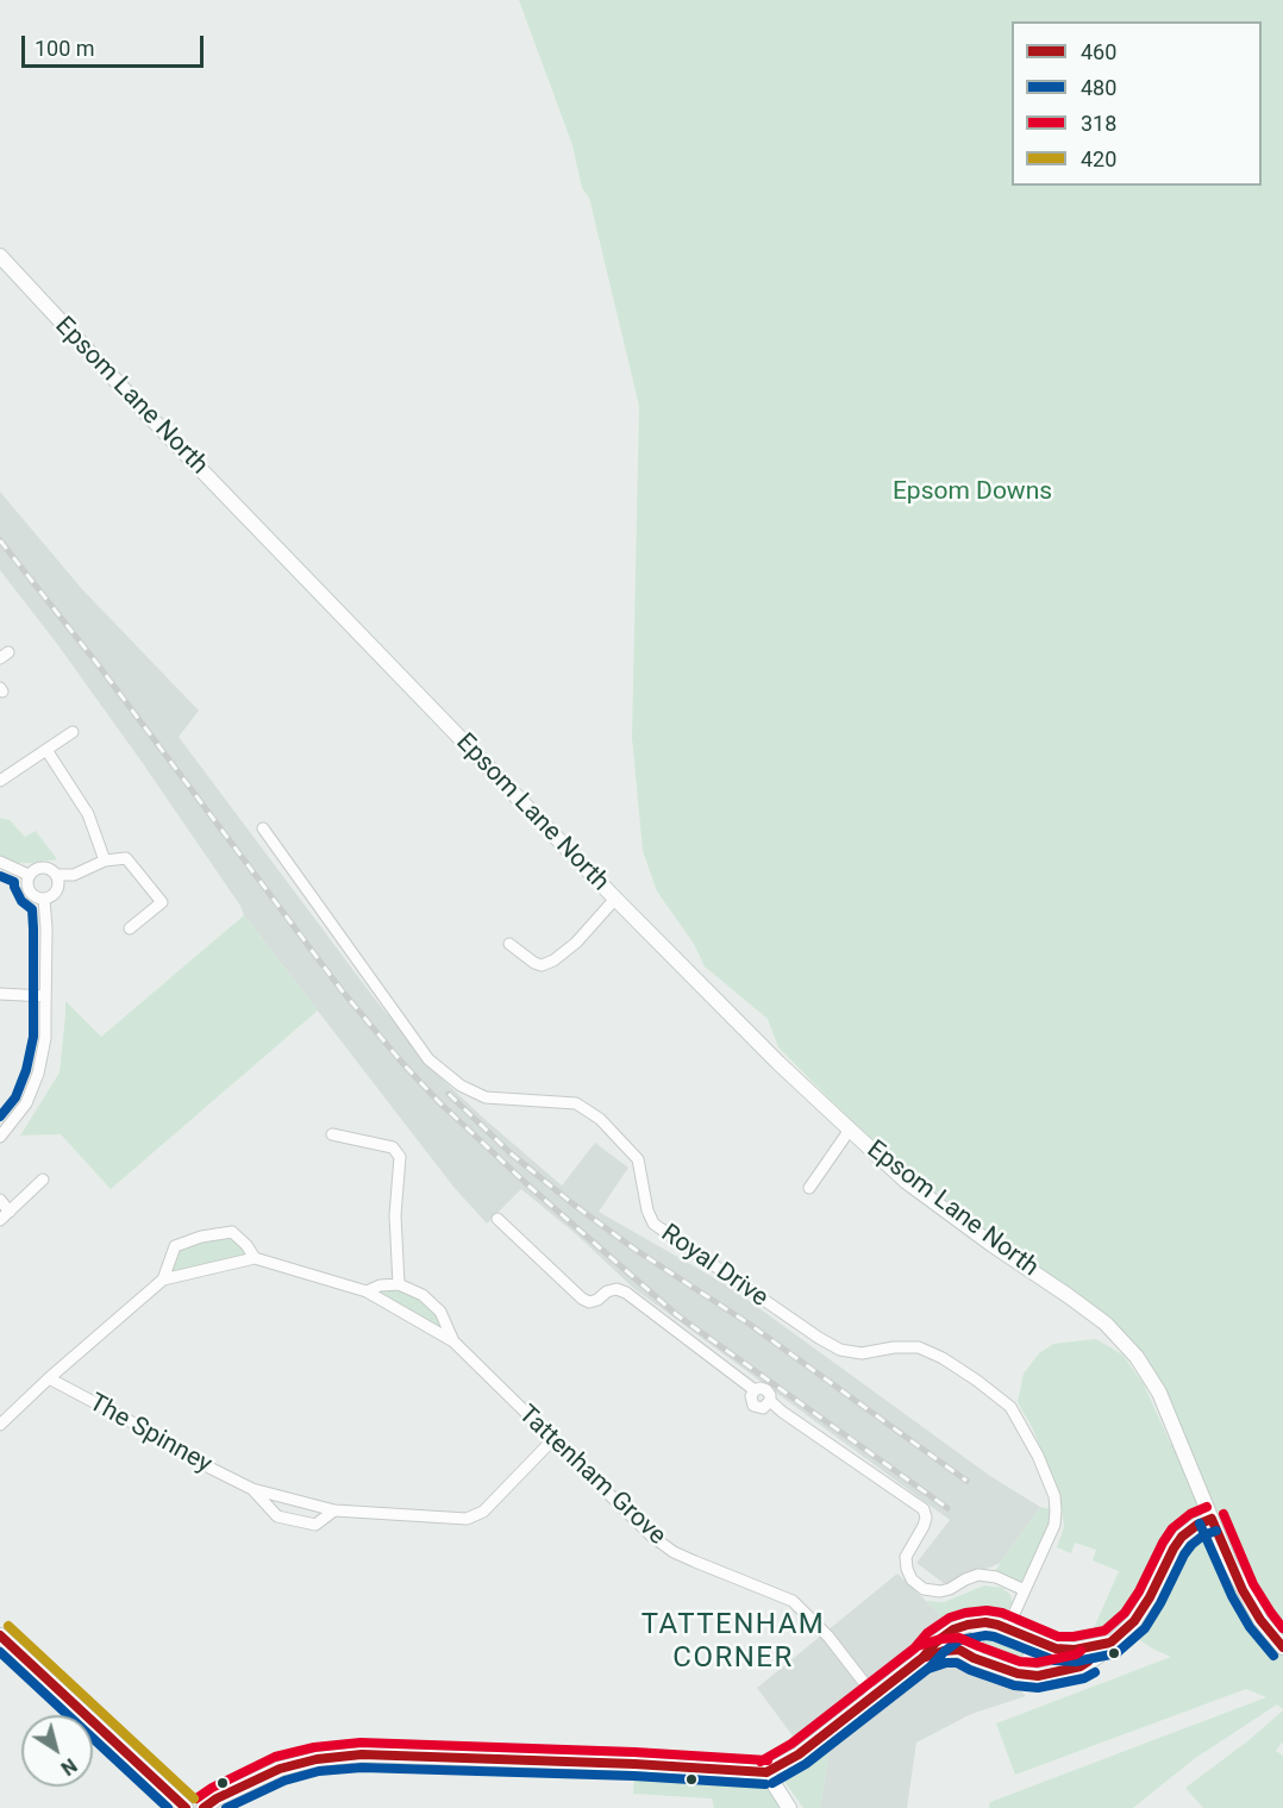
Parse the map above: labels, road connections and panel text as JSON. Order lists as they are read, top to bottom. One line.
{"streets":{"main road":["Epsom Lane North"],"street":["Royal Drive","The Spinney","Tattenham Grove"]},"crossings":[["The Spinney","Tattenham Grove"]],"districts":["TATTENHAM CORNER"],"parks":["Epsom Downs"],"lines":["transit line 480","transit line 318","transit line 460","transit line 420"],"legend":["460","480","318","420"],"scale_bar":"100 m","north":"bottom right"}
